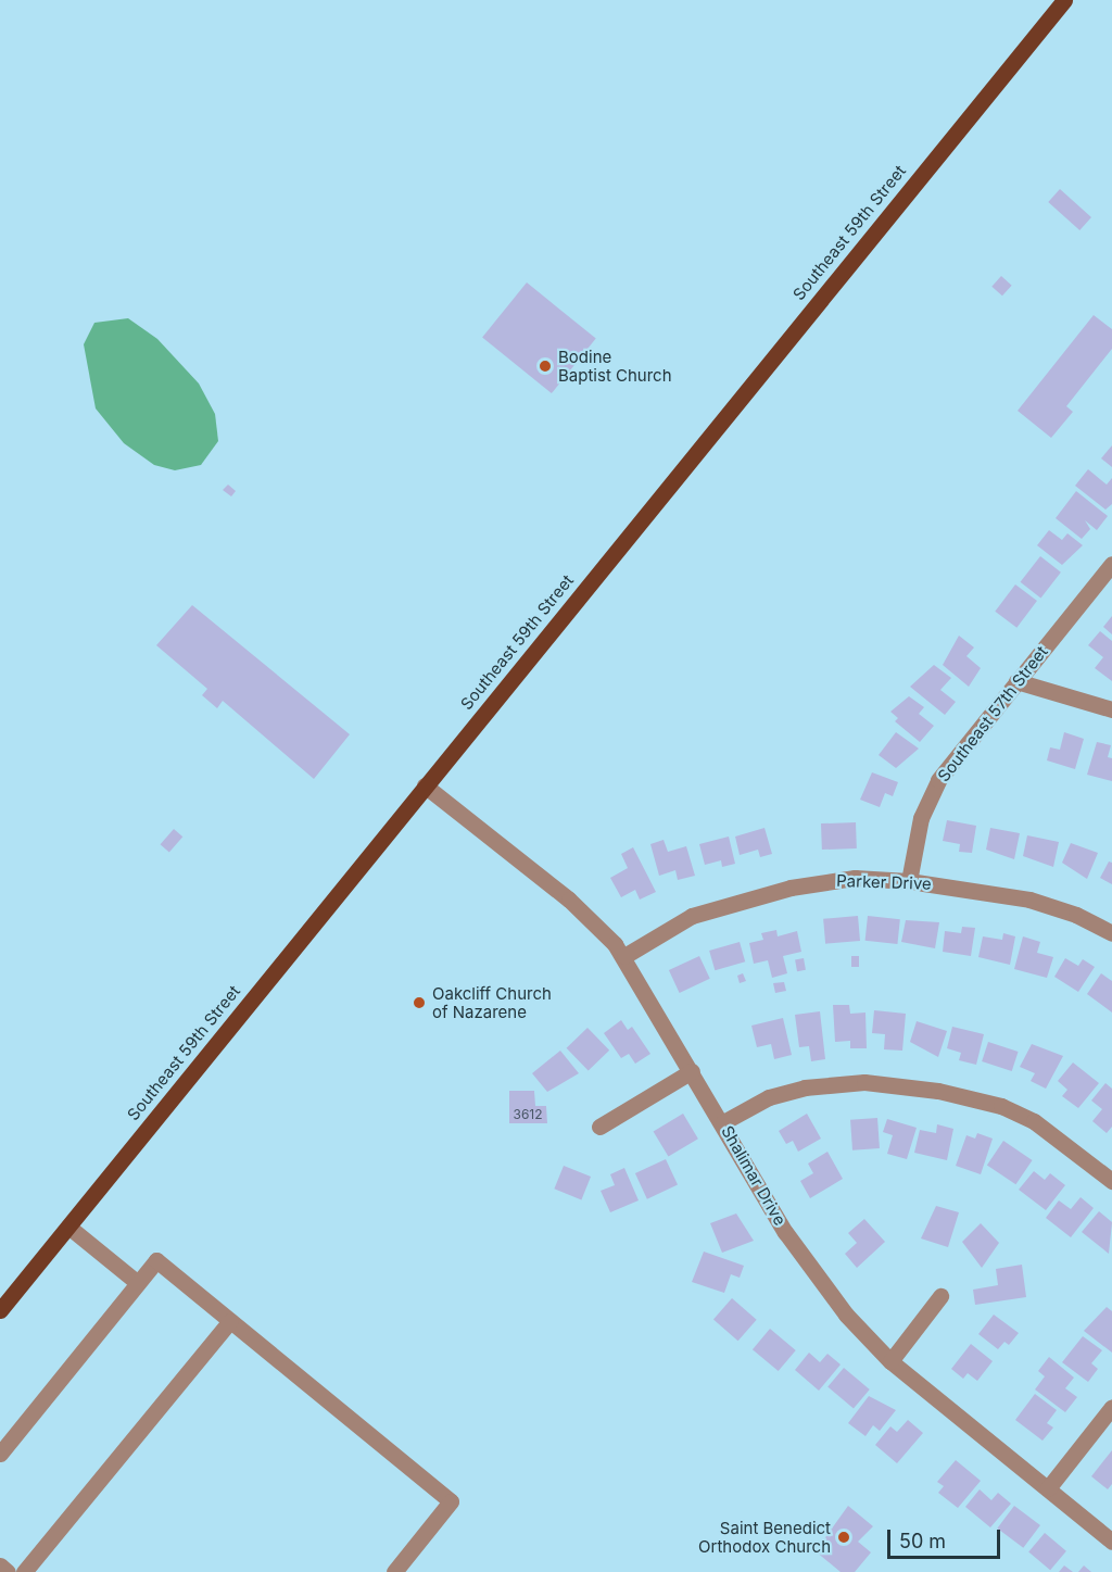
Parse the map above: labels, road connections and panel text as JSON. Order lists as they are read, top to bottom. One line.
{"streets":{"main road":["Southeast 59th Street"],"street":["Southeast 57th Street","Parker Drive","Shalimar Drive"]},"crossings":[["Southeast 59th Street","Shalimar Drive"],["Southeast 57th Street","Parker Drive"],["Parker Drive","Shalimar Drive"]],"places":["Bodine Baptist Church","Oakcliff Church of Nazarene","Saint Benedict Orthodox Church"],"house_numbers":["3612"],"scale_bar":"50 m"}
